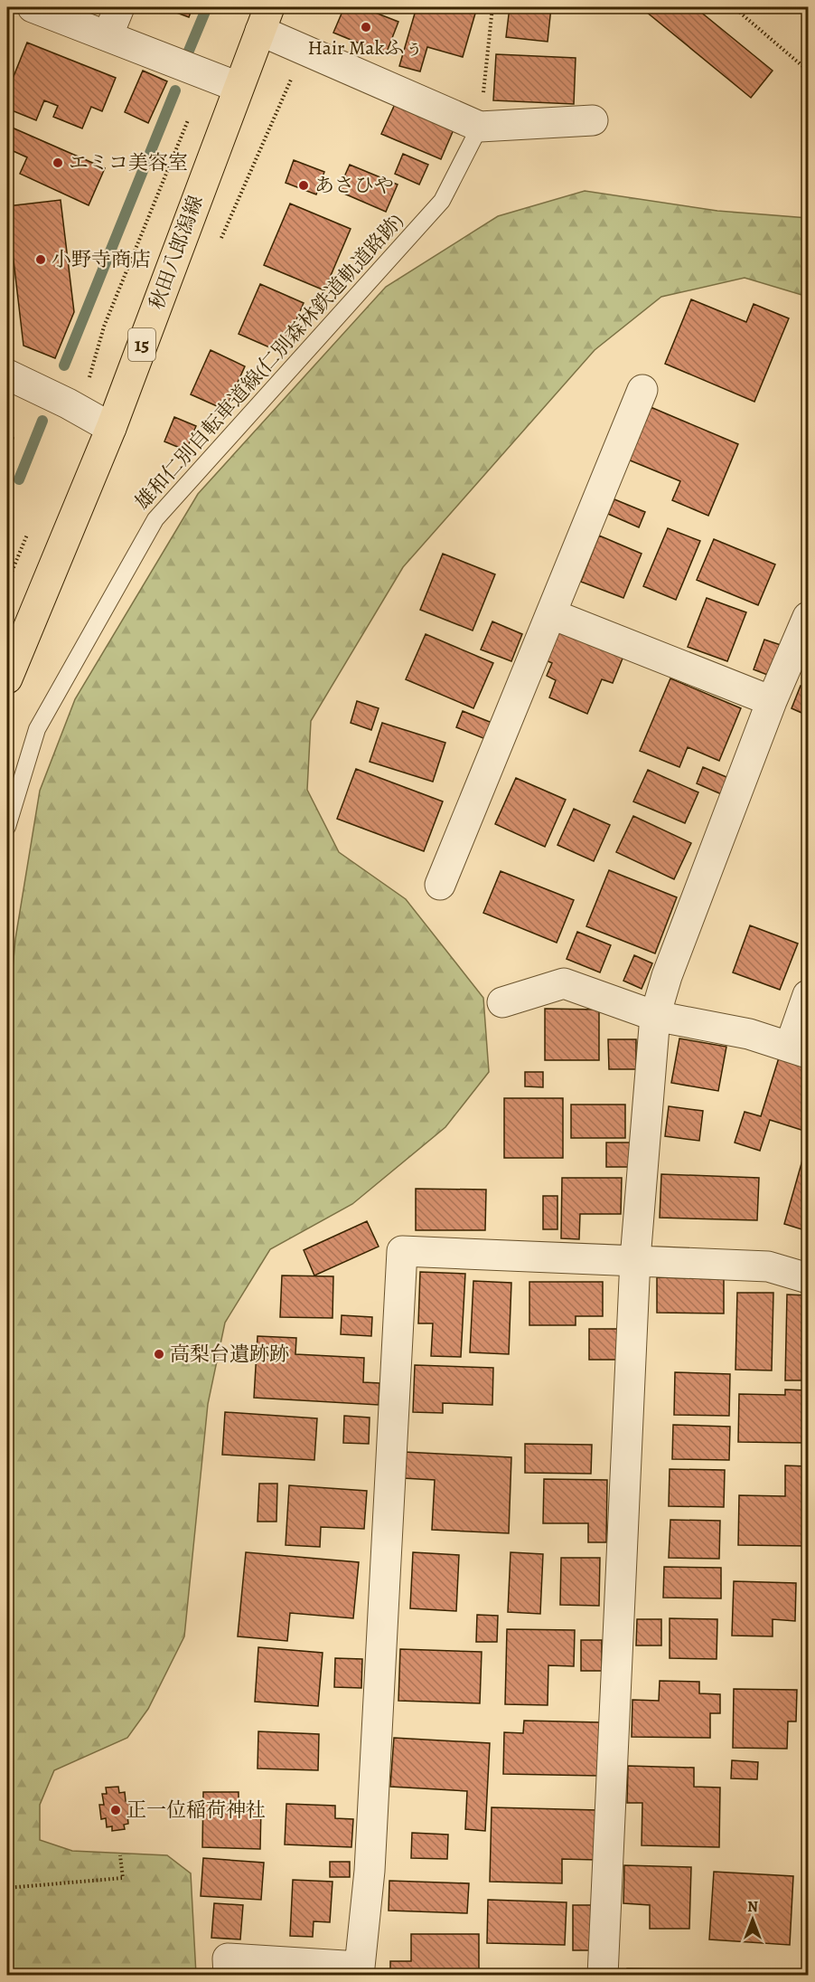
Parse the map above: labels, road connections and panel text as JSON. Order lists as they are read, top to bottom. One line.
{"streets":{"main road":["秋田八郎潟線","15"],"lane":["雄和仁別自転車道線(仁別森林鉄道軌道路跡)"]},"places":["Hair Makふぅ","エミコ美容室","あさひや","小野寺商店","高梨台遺跡跡","正一位稲荷神社"],"north":"top"}
